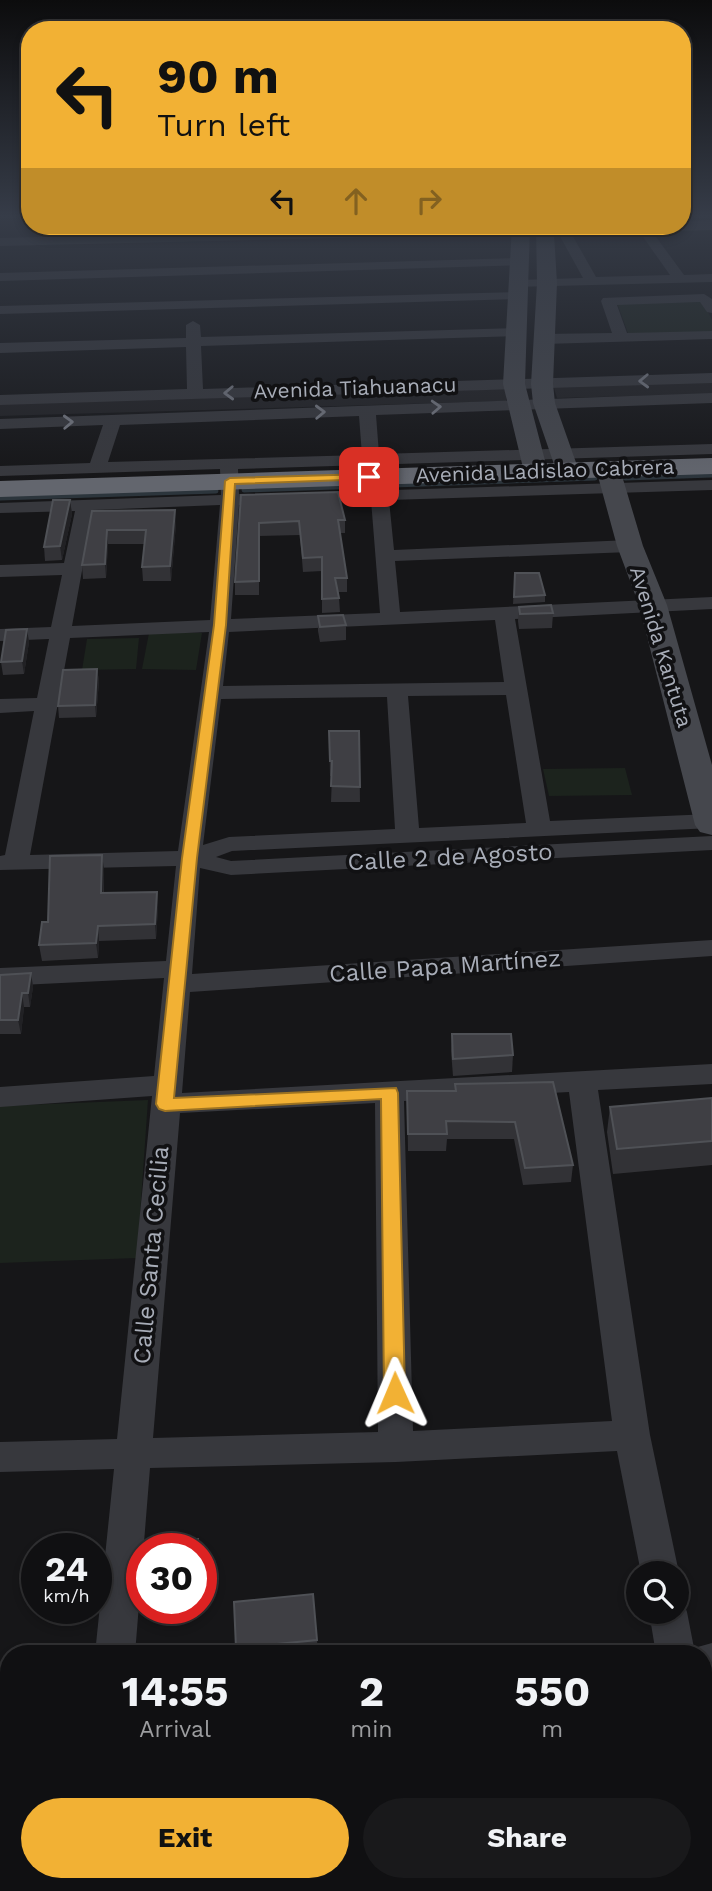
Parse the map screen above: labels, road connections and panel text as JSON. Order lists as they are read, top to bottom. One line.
{"streets":{"highway":["Avenida Ladislao Cabrera"],"main road":["Avenida Kantuta"],"street":["Avenida Tiahuanacu","Calle 2 de Agosto","Calle Papa Martínez","Calle Santa Cecilia"]},"crossings":[["Avenida Ladislao Cabrera","Avenida Kantuta"],["Avenida Ladislao Cabrera","Calle Santa Cecilia"],["Avenida Kantuta","Calle 2 de Agosto"],["Calle 2 de Agosto","Calle Santa Cecilia"],["Calle Papa Martínez","Calle Santa Cecilia"]],"page":{"turn":["90 m","Turn left"],"speed":"24 km/h","limit":"30","eta":["14:55","Arrival","2","min","550","m"],"buttons":["Exit","Share"]}}
